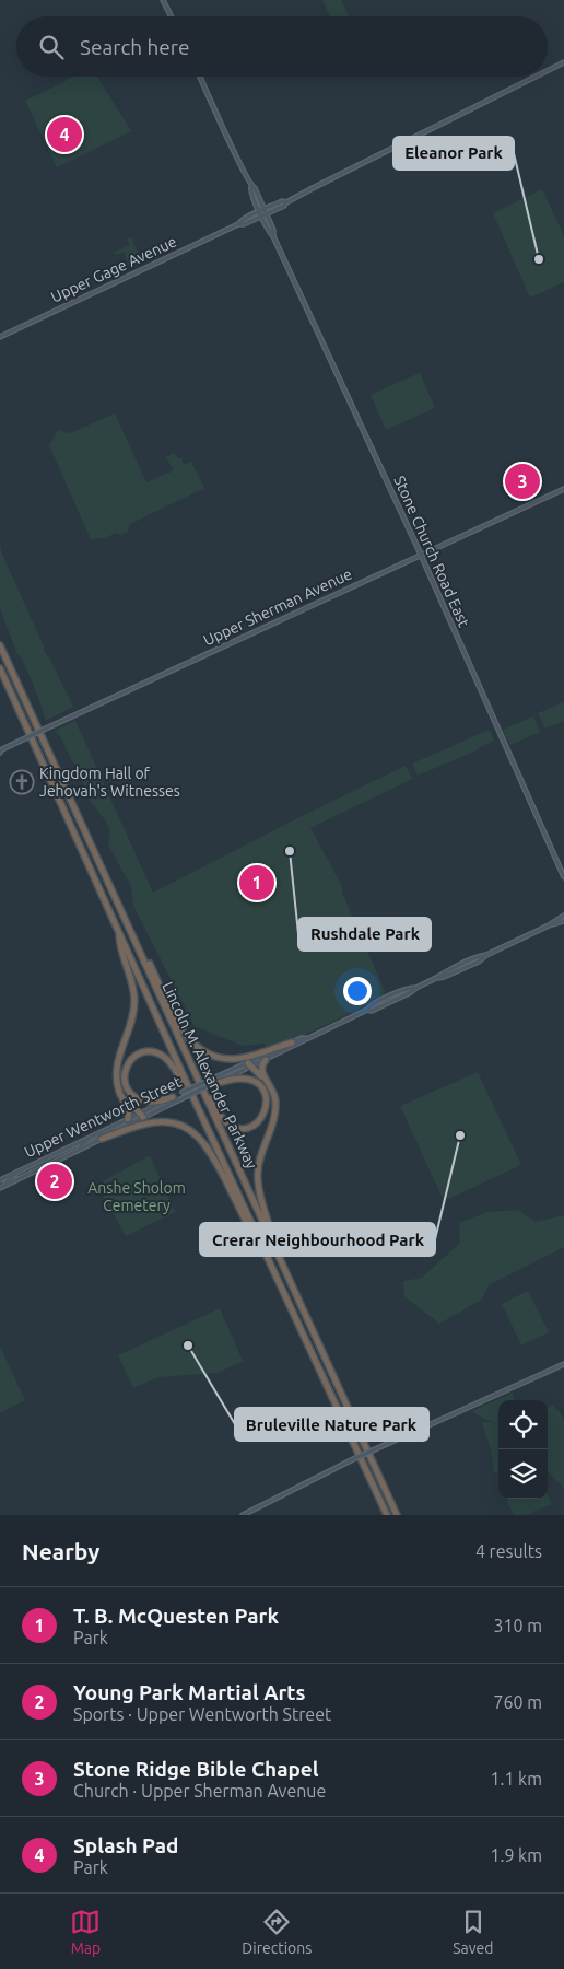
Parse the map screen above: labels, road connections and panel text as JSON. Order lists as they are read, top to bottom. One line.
{"streets":{"highway":["Lincoln M. Alexander Parkway"],"main road":["Upper Gage Avenue","Stone Church Road East","Upper Sherman Avenue","Upper Wentworth Street"]},"crossings":[["Upper Gage Avenue","Stone Church Road East"],["Stone Church Road East","Upper Sherman Avenue"]],"parks":["Anshe Sholom Cemetery"],"places":{"other":["Eleanor Park","Rushdale Park","Crerar Neighbourhood Park","Bruleville Nature Park"],"church":["Kingdom Hall of Jehovah's Witnesses"]},"page":{"search":"Search here","pins":["4","3","1","2"],"heading":["Nearby","4 results"],"list":[{"mark":"1","name":"T. B. McQuesten Park","note":"Park","value":"310 m"},{"mark":"2","name":"Young Park Martial Arts","note":"Sports · Upper Wentworth Street","value":"760 m"},{"mark":"3","name":"Stone Ridge Bible Chapel","note":"Church · Upper Sherman Avenue","value":"1.1 km"},{"mark":"4","name":"Splash Pad","note":"Park","value":"1.9 km"}],"nav":["Map","Directions","Saved"]}}
